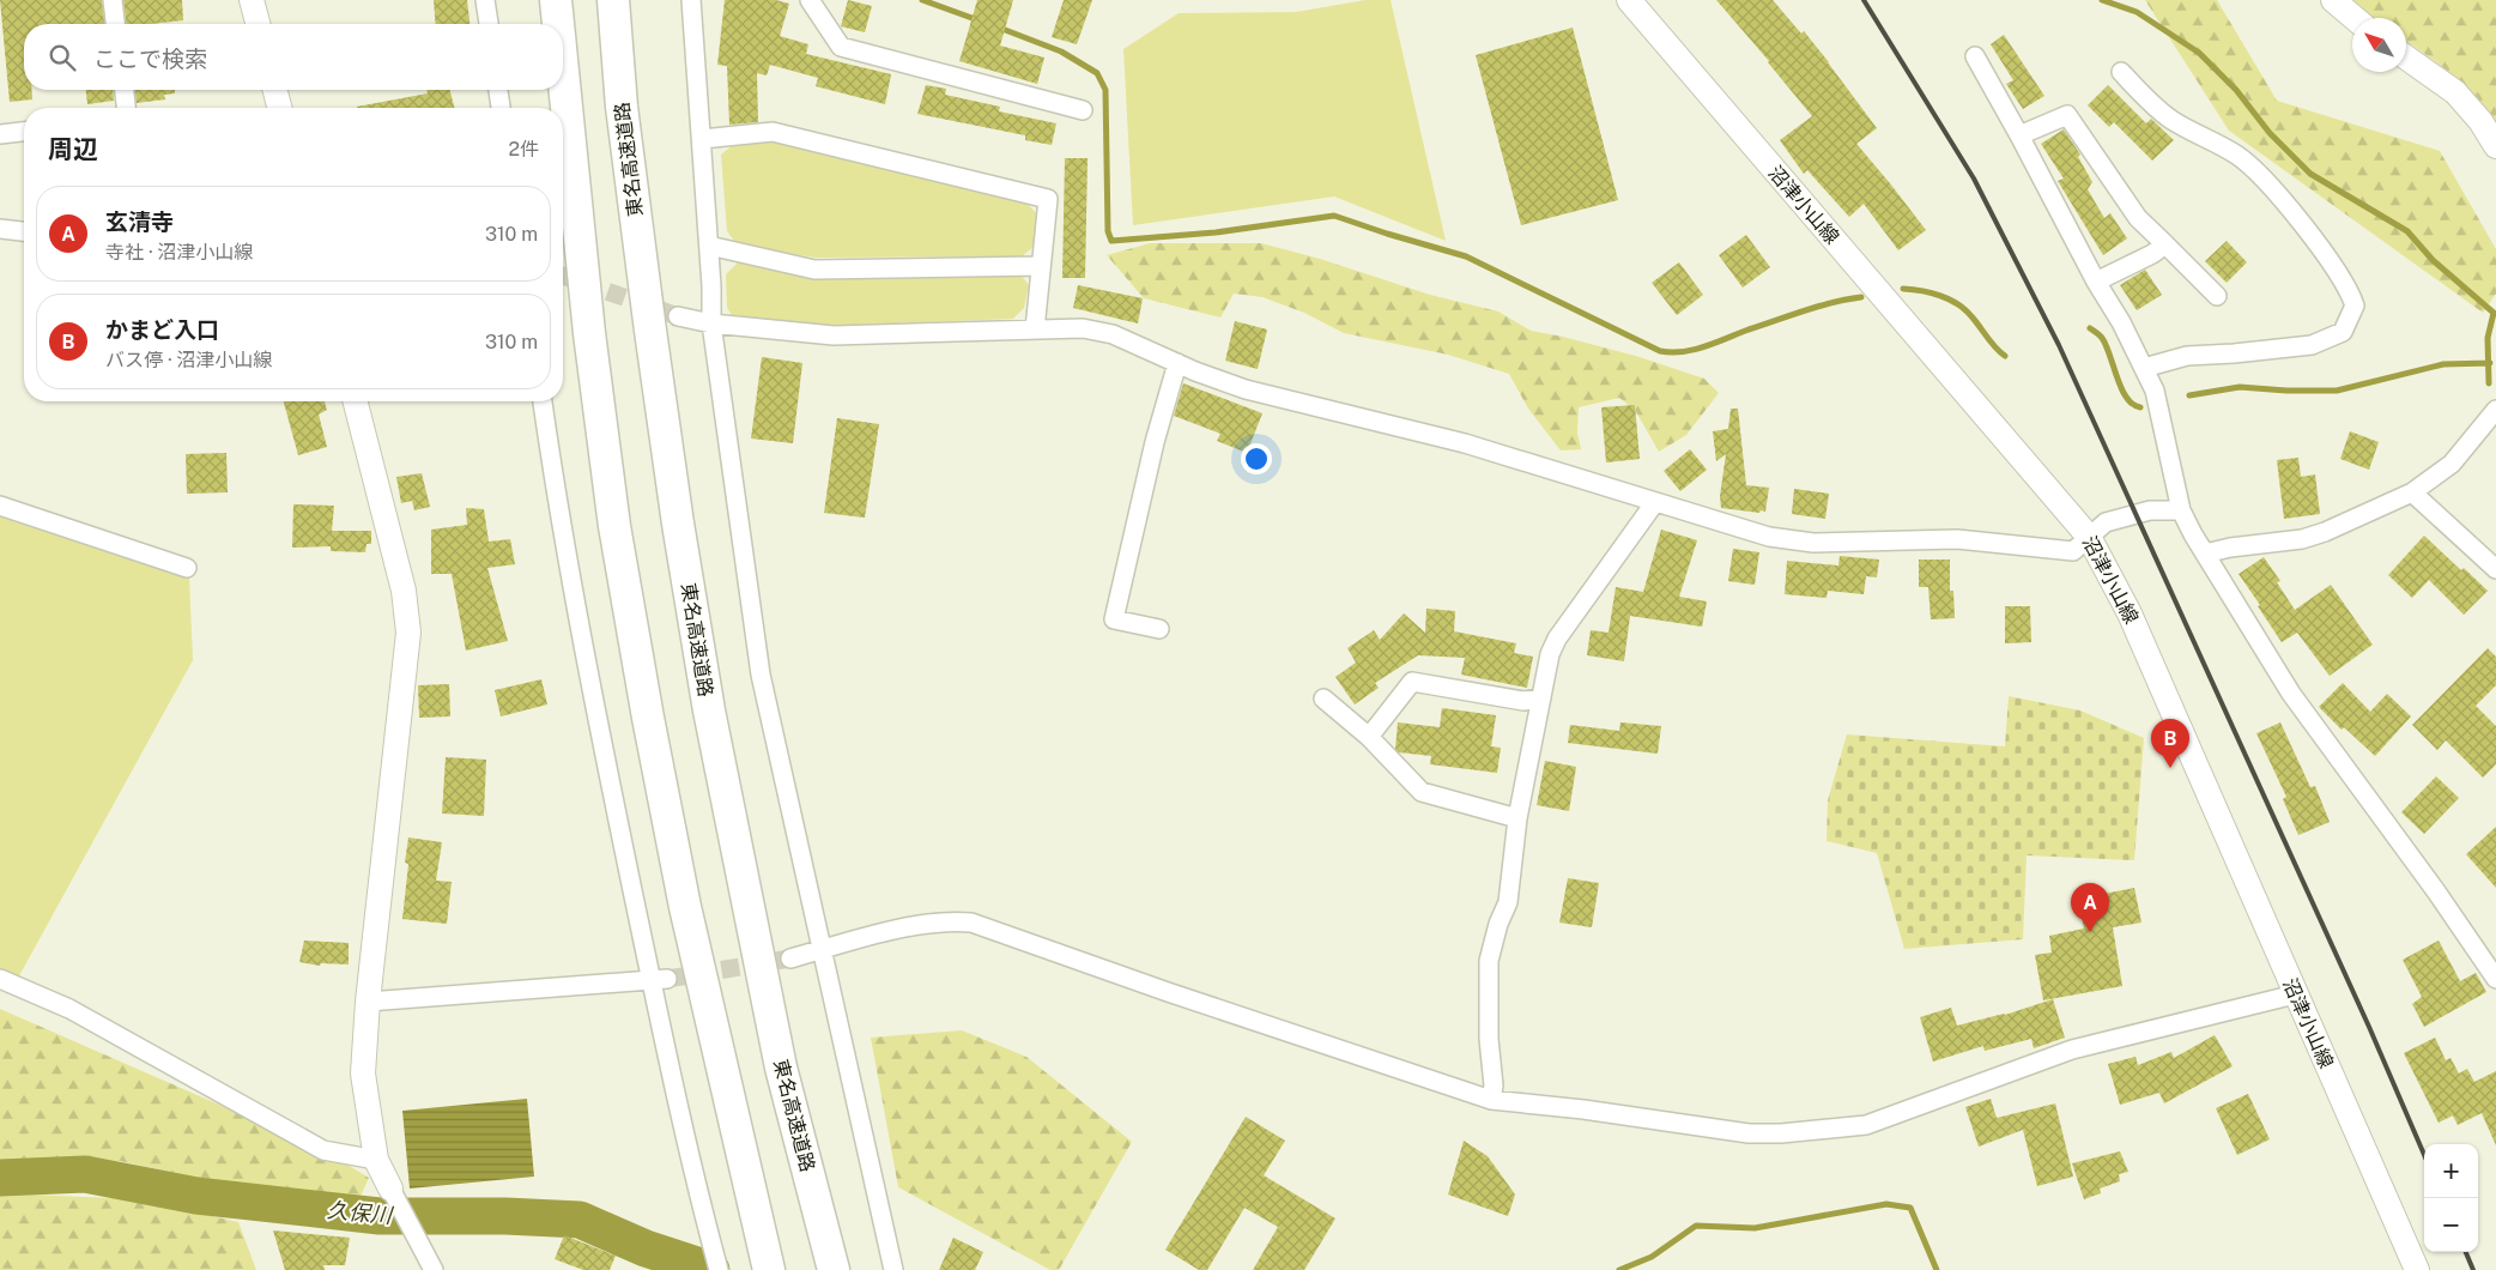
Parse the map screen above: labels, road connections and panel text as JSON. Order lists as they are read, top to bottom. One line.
{"streets":{"highway":["東名高速道路"],"main road":["沼津小山線"]},"water":["久保川"],"north":"top left","page":{"search":"ここで検索","heading":["周辺","2件"],"list":[{"mark":"A","name":"玄清寺","note":"寺社 · 沼津小山線","value":"310 m"},{"mark":"B","name":"かまど入口","note":"バス停 · 沼津小山線","value":"310 m"}],"pins":["B","A"],"map_buttons":["+","−"]}}
